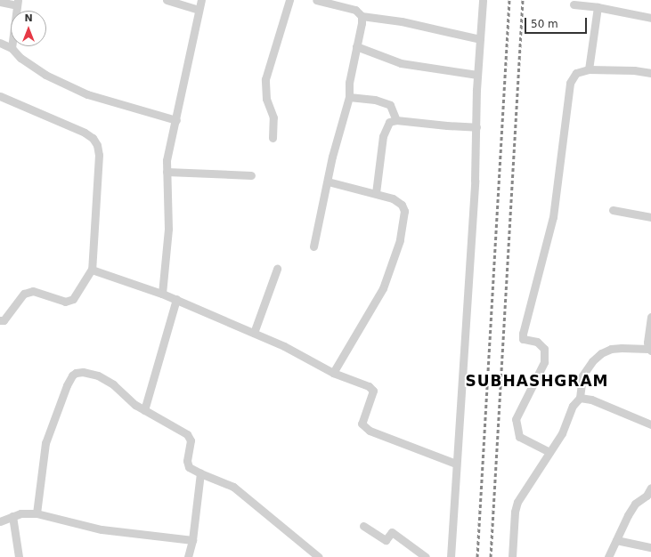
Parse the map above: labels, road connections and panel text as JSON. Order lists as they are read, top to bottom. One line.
{"districts":["SUBHASHGRAM"],"scale_bar":"50 m","north":"top"}
